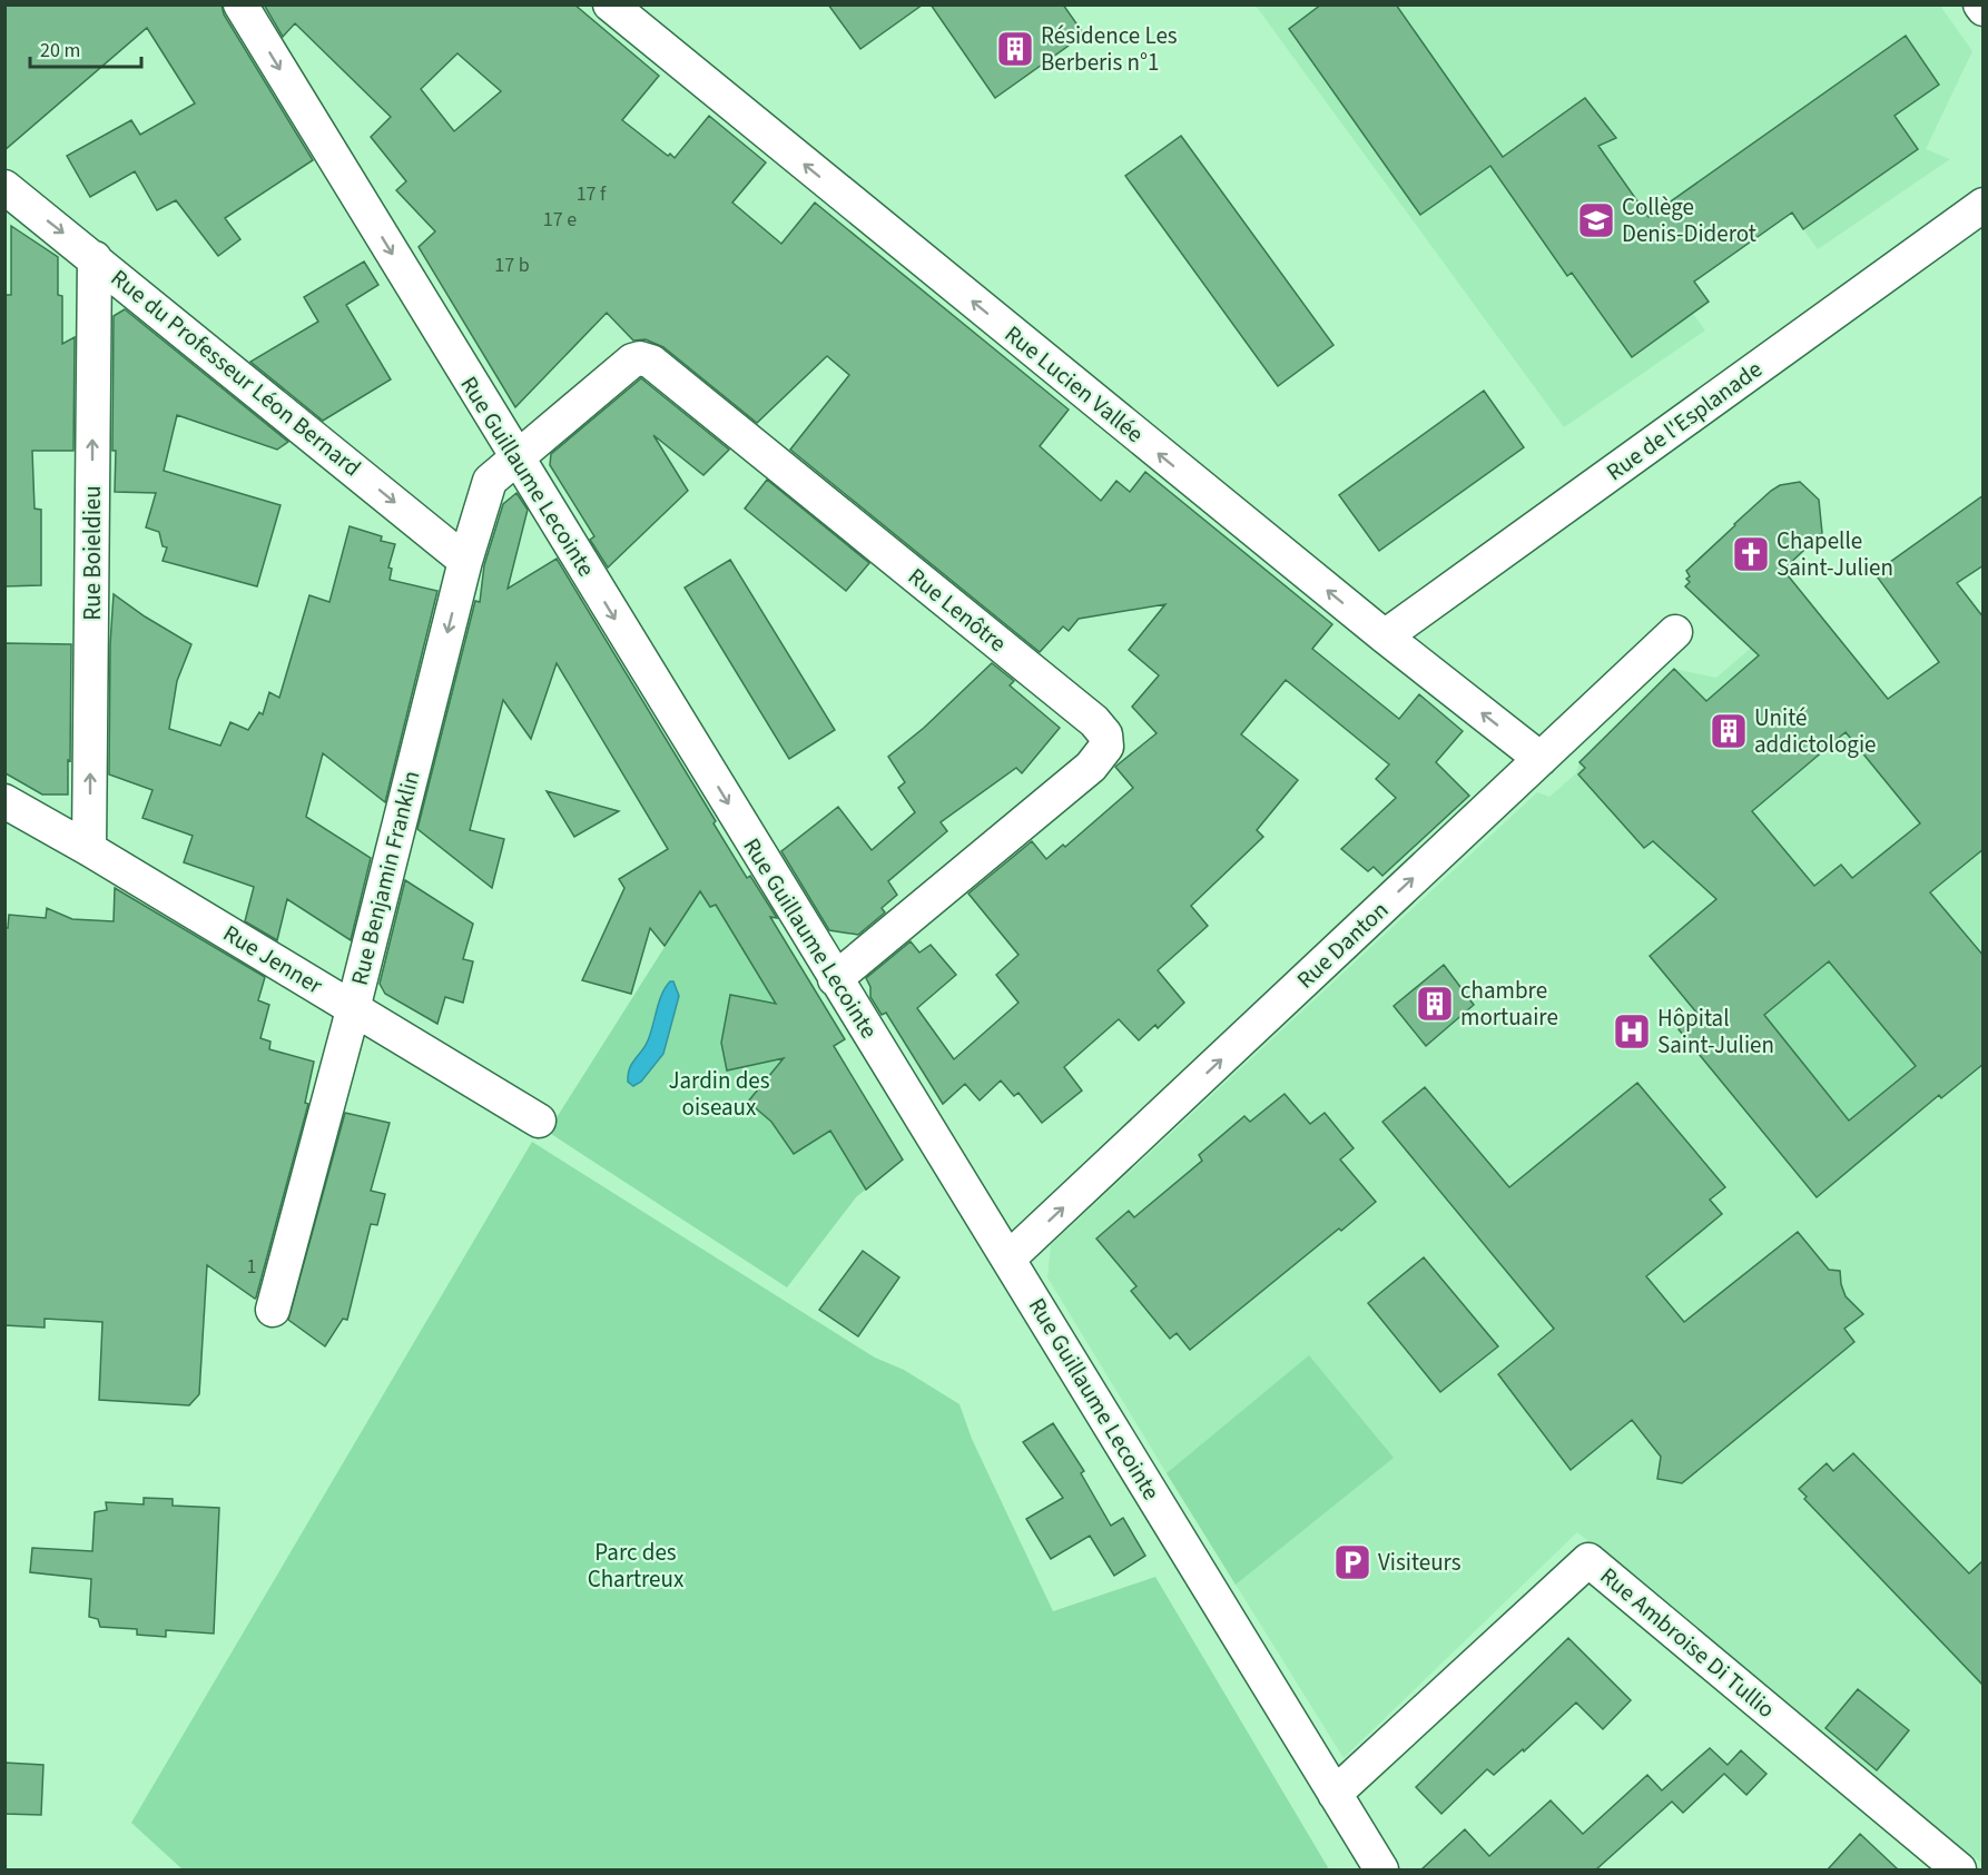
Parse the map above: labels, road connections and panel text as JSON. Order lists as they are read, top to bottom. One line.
{"streets":{"street":["Rue du Professeur Léon Bernard","Rue Lucien Vallée","Rue de l'Esplanade","Rue Guillaume Lecointe","Rue Boieldieu","Rue Lenôtre","Rue Benjamin Franklin","Rue Danton","Rue Jenner","Rue Ambroise Di Tullio"]},"crossings":[["Rue du Professeur Léon Bernard","Rue Boieldieu"],["Rue du Professeur Léon Bernard","Rue Benjamin Franklin"],["Rue Lucien Vallée","Rue de l'Esplanade"],["Rue Lucien Vallée","Rue Danton"],["Rue Guillaume Lecointe","Rue Lenôtre"],["Rue Guillaume Lecointe","Rue Benjamin Franklin"],["Rue Guillaume Lecointe","Rue Danton"],["Rue Guillaume Lecointe","Rue Ambroise Di Tullio"],["Rue Boieldieu","Rue Jenner"],["Rue Lenôtre","Rue Benjamin Franklin"],["Rue Benjamin Franklin","Rue Jenner"]],"one_way":["Rue du Professeur Léon Bernard","Rue Lucien Vallée","Rue Guillaume Lecointe","Rue Boieldieu","Rue Benjamin Franklin","Rue Danton"],"parks":["Jardin des oiseaux","Parc des Chartreux"],"places":{"building":["Résidence Les Berberis n°1","Unité addictologie","chambre mortuaire"],"school or university":["Collège Denis-Diderot"],"church":["Chapelle Saint-Julien"],"hospital":["Hôpital Saint-Julien"],"parking":["Visiteurs"]},"house_numbers":["17 f","17 e","17 b","1"],"scale_bar":"20 m"}
